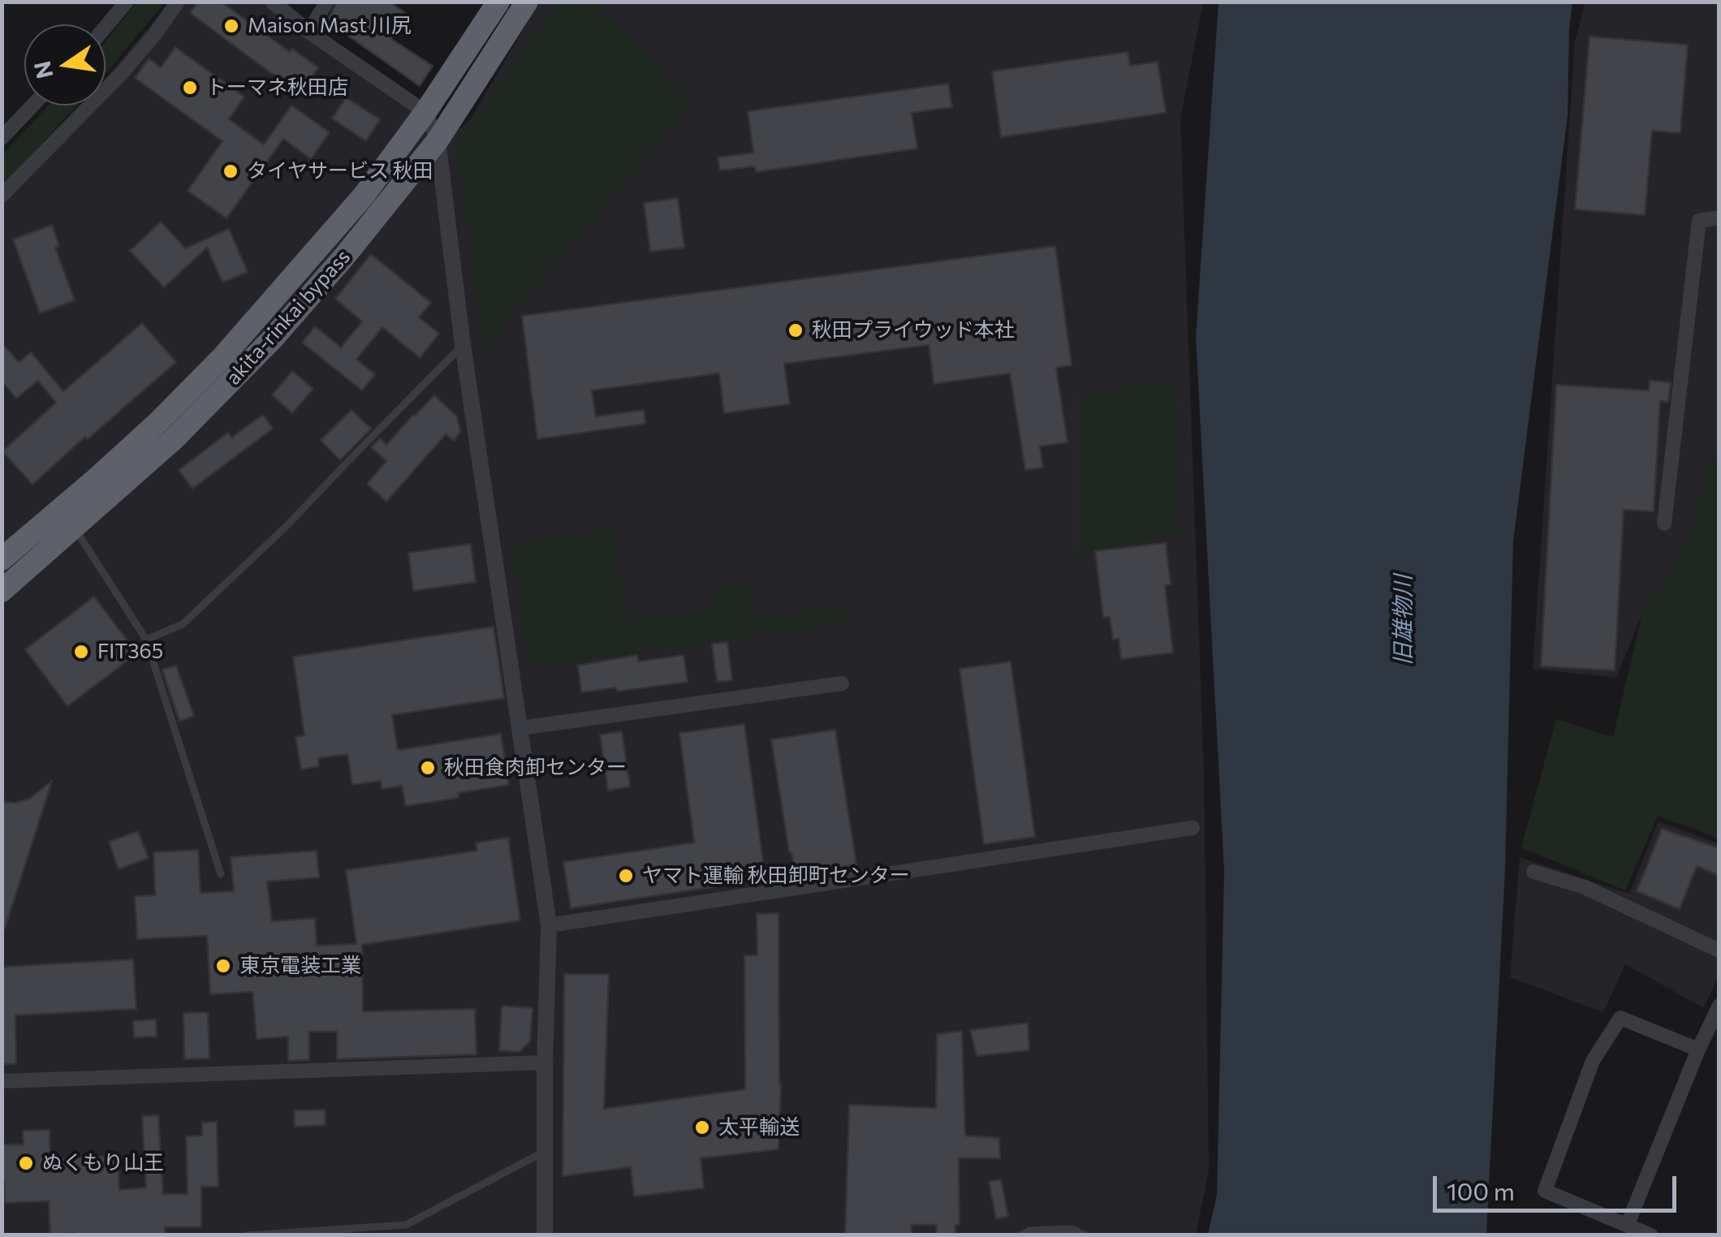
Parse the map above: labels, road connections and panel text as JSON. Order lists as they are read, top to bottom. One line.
{"streets":{"highway":["akita-rinkai bypass"]},"water":["旧雄物川"],"places":["Maison Mast 川尻","トーマネ秋田店","タイヤサービス 秋田","秋田プライウッド本社","FIT365","秋田食肉卸センター","ヤマト運輸 秋田卸町センター","東京電装工業","太平輸送","ぬくもり山王"],"scale_bar":"100 m","north":"left"}
